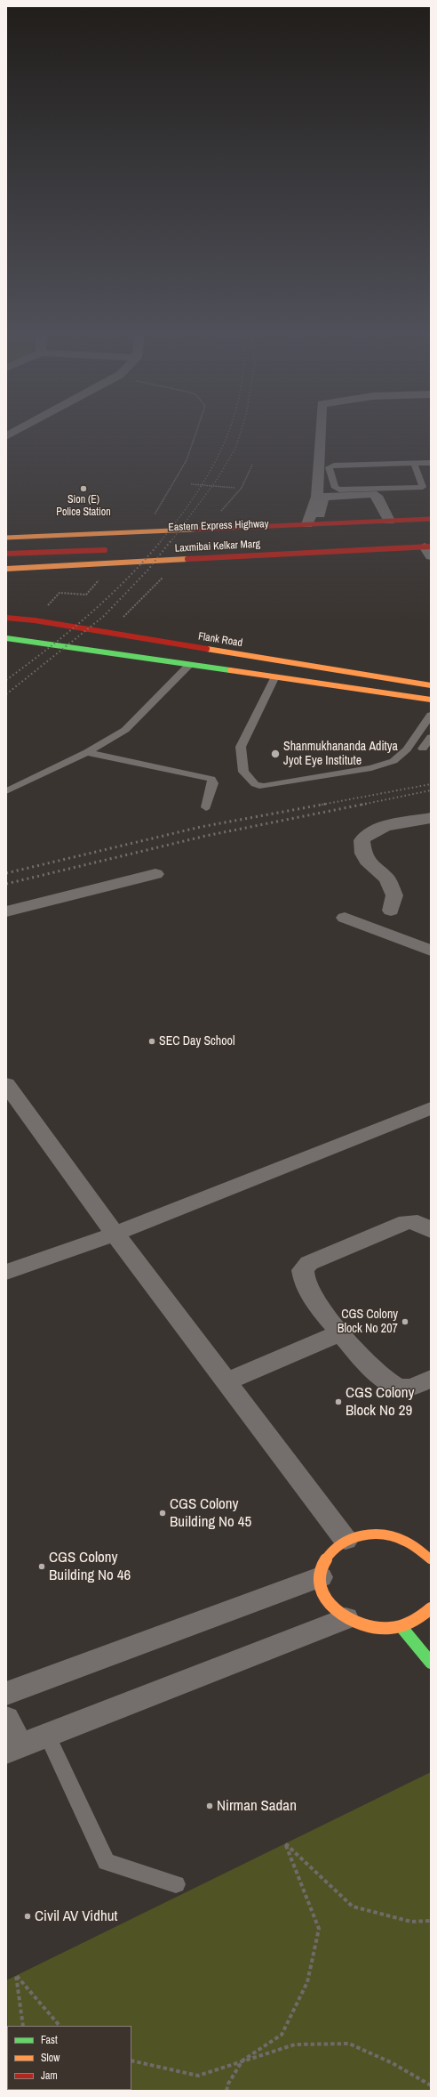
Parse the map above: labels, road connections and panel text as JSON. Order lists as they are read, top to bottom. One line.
{"streets":{"main road":["Eastern Express Highway","Laxmibai Kelkar Marg","Flank Road"]},"places":["Sion (E) Police Station","Shanmukhananda Aditya Jyot Eye Institute","SEC Day School","CGS Colony Block No 207","CGS Colony Block No 29","CGS Colony Building No 45","CGS Colony Building No 46","Nirman Sadan","Civil AV Vidhut"],"legend":["Fast","Slow","Jam"]}
